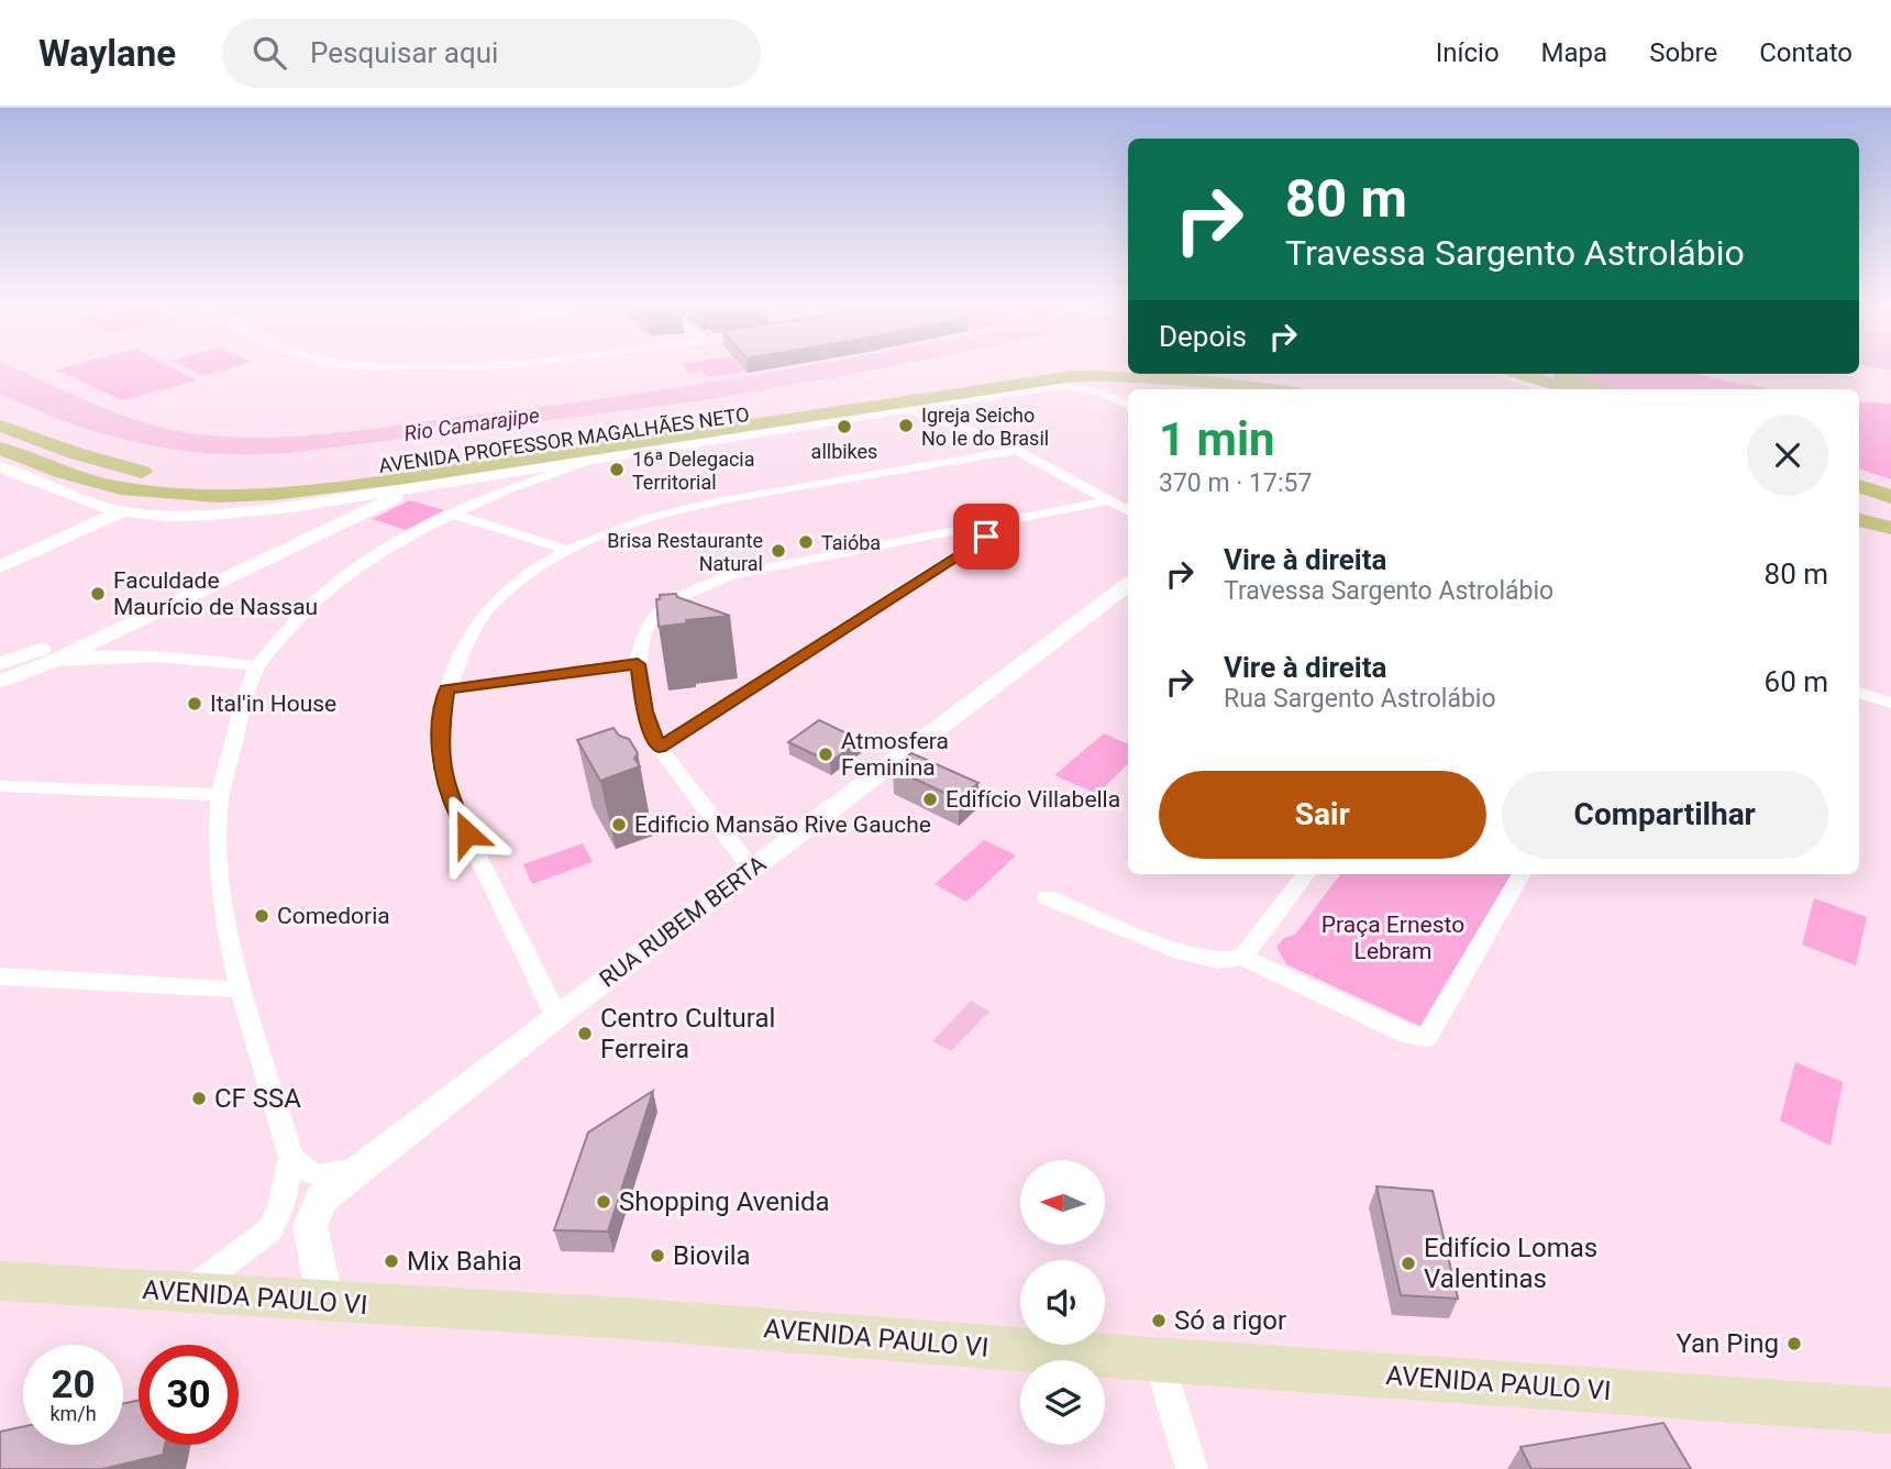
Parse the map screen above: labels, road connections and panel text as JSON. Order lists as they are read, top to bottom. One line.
{"streets":{"main road":["AVENIDA PROFESSOR MAGALHÃES NETO","AVENIDA PAULO VI"],"street":["RUA RUBEM BERTA"]},"crossings":[["RUA RUBEM BERTA","AVENIDA PAULO VI"]],"water":["Rio Camarajipe"],"parks":["Praça Ernesto Lebram"],"places":["Igreja Seicho No Ie do Brasil","allbikes","16ª Delegacia Territorial","Taióba","Brisa Restaurante Natural","Faculdade Maurício de Nassau","Ital'in House","Atmosfera Feminina","Edifício Villabella","Edificio Mansão Rive Gauche","Comedoria","Centro Cultural Ferreira","CF SSA","Shopping Avenida","Biovila","Mix Bahia","Edifício Lomas Valentinas","Só a rigor","Yan Ping"],"north":"left","page":{"header":"Waylane","search":"Pesquisar aqui","nav":["Início","Mapa","Sobre","Contato"],"turn":["80 m","Travessa Sargento Astrolábio"],"then":"Depois","heading":["1 min","370 m · 17:57"],"list":[{"name":"Vire à direita","note":"Travessa Sargento Astrolábio","value":"80 m"},{"name":"Vire à direita","note":"Rua Sargento Astrolábio","value":"60 m"}],"buttons":["Sair","Compartilhar"],"speed":"20 km/h","limit":"30"}}
